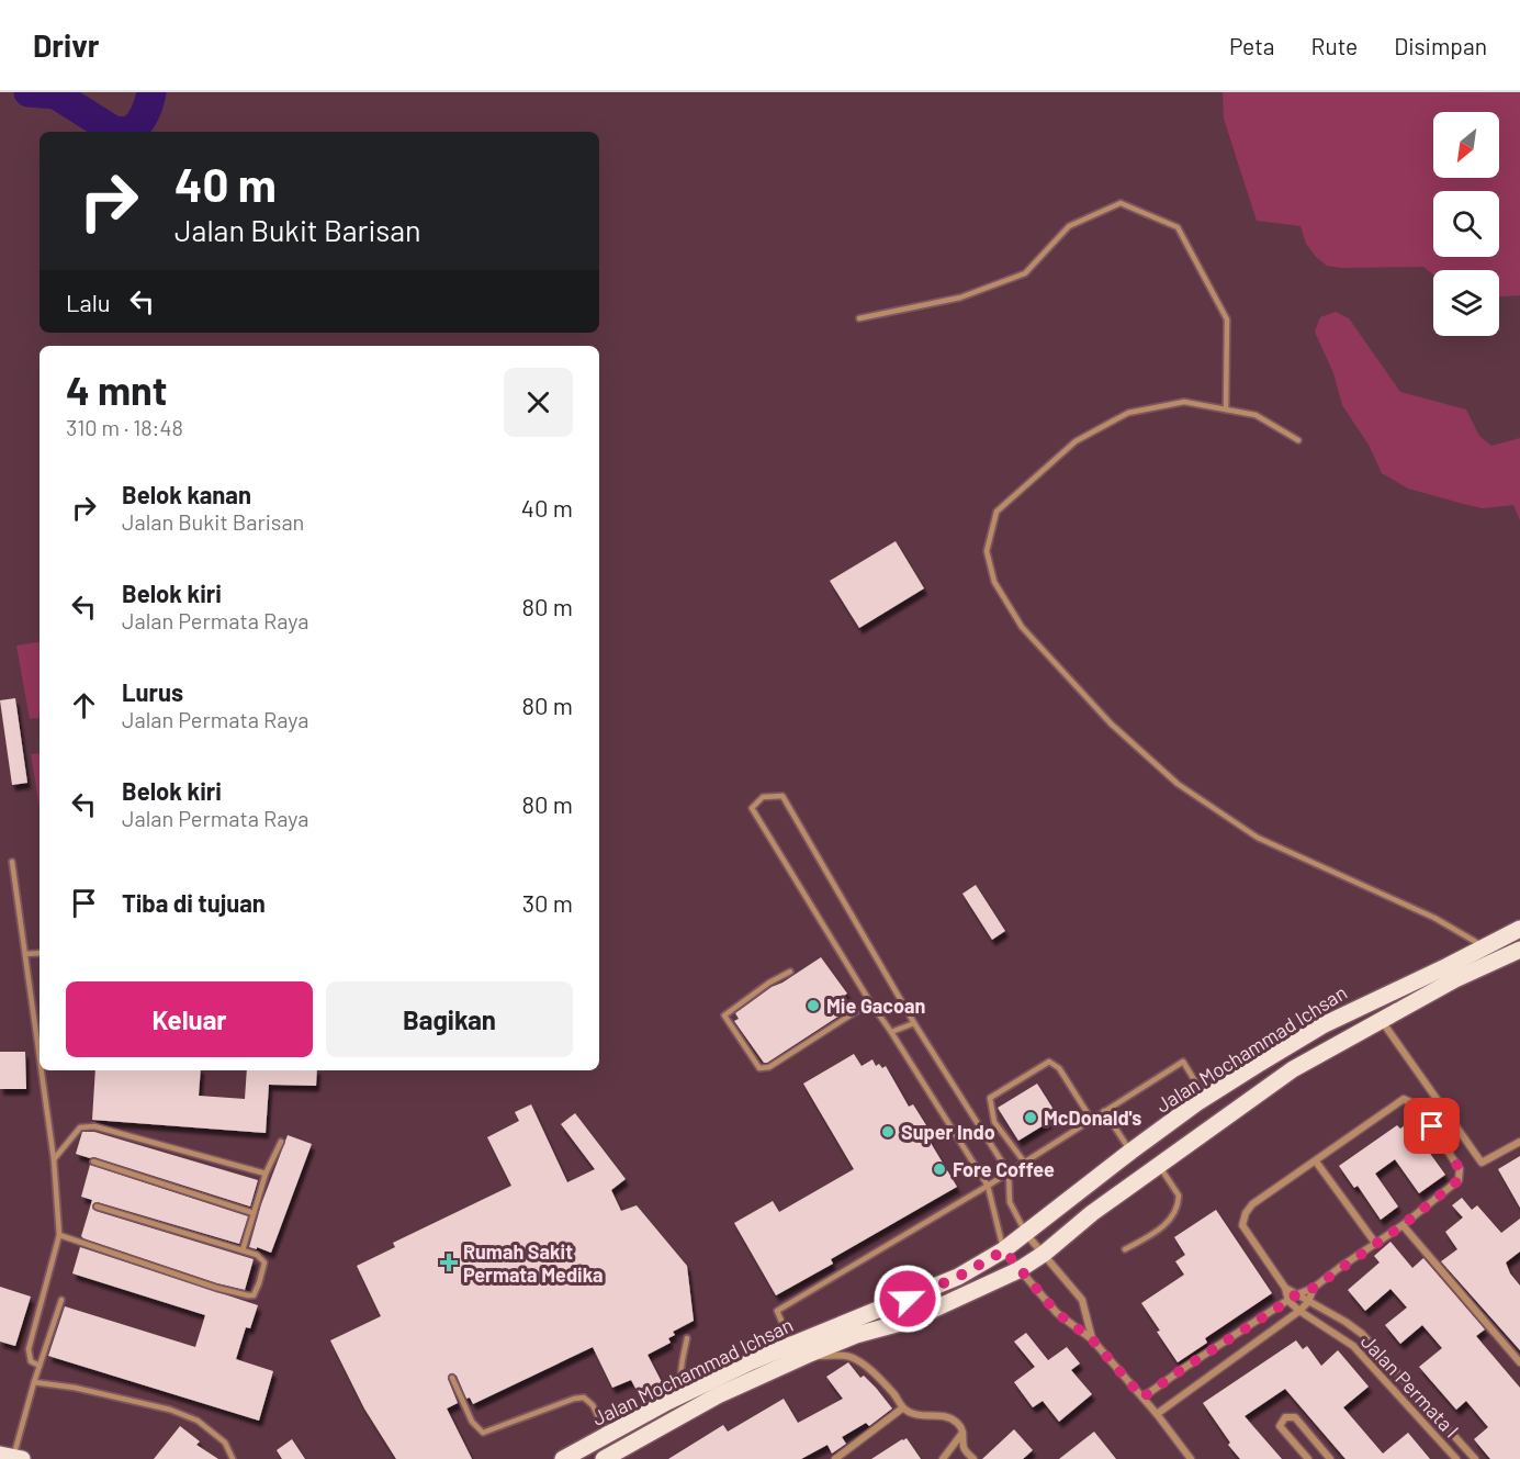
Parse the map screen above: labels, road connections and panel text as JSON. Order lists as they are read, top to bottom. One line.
{"streets":{"main road":["Jalan Mochammad Ichsan"],"street":["Jalan Permata I"]},"places":{"other":["Mie Gacoan","McDonald's","Super Indo","Fore Coffee"],"health":["Rumah Sakit Permata Medika"]},"north":"bottom left","page":{"header":"Drivr","nav":["Peta","Rute","Disimpan"],"turn":["40 m","Jalan Bukit Barisan"],"then":"Lalu","heading":["4 mnt","310 m · 18:48"],"list":[{"name":"Belok kanan","note":"Jalan Bukit Barisan","value":"40 m"},{"name":"Belok kiri","note":"Jalan Permata Raya","value":"80 m"},{"name":"Lurus","note":"Jalan Permata Raya","value":"80 m"},{"name":"Belok kiri","note":"Jalan Permata Raya","value":"80 m"},{"name":"Tiba di tujuan","value":"30 m"}],"buttons":["Keluar","Bagikan"]}}
